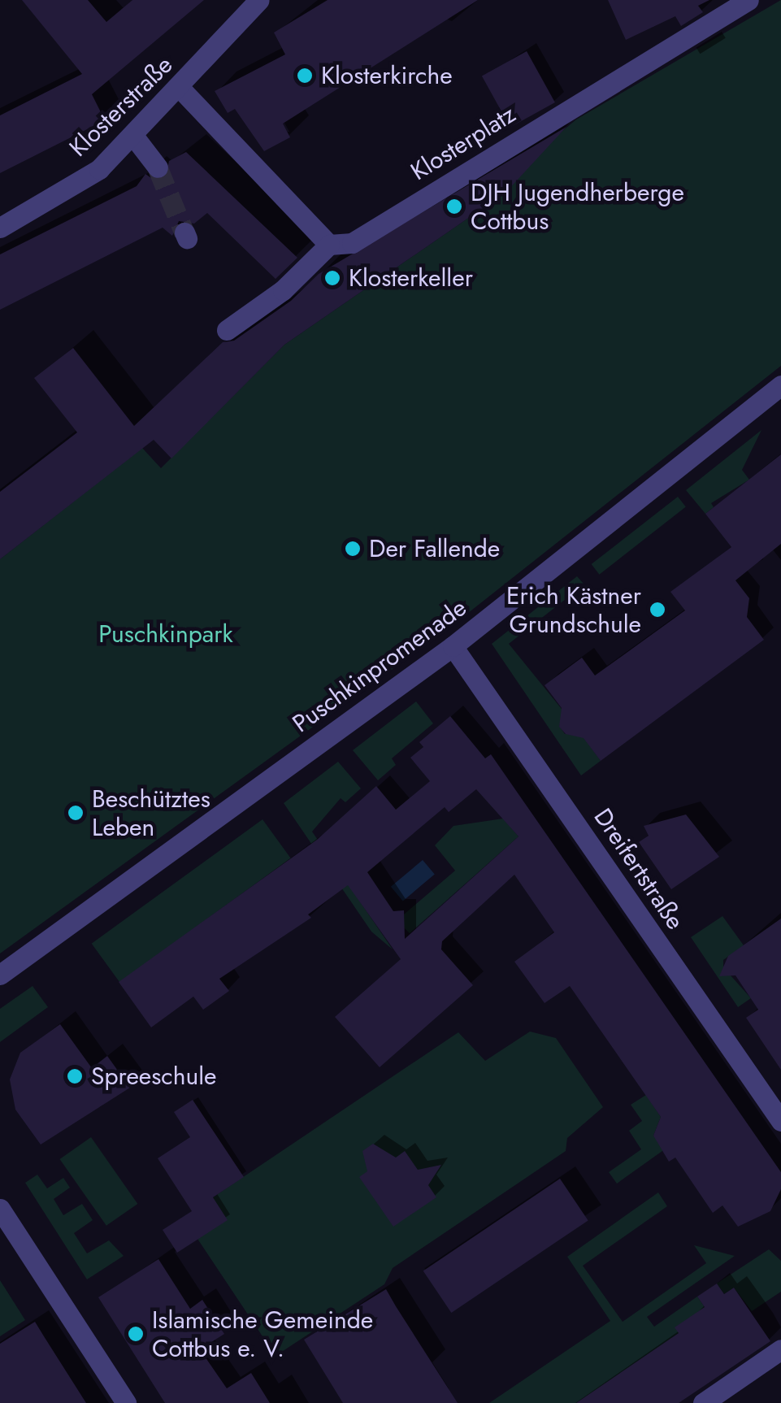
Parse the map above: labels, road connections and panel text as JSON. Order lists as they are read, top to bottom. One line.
{"streets":{"street":["Klosterstraße","Klosterplatz","Puschkinpromenade","Dreifertstraße"]},"crossings":[["Puschkinpromenade","Dreifertstraße"]],"parks":["Puschkinpark"],"places":["Klosterkirche","DJH Jugendherberge Cottbus","Klosterkeller","Der Fallende","Erich Kästner Grundschule","Beschütztes Leben","Spreeschule","Islamische Gemeinde Cottbus e. V."]}
